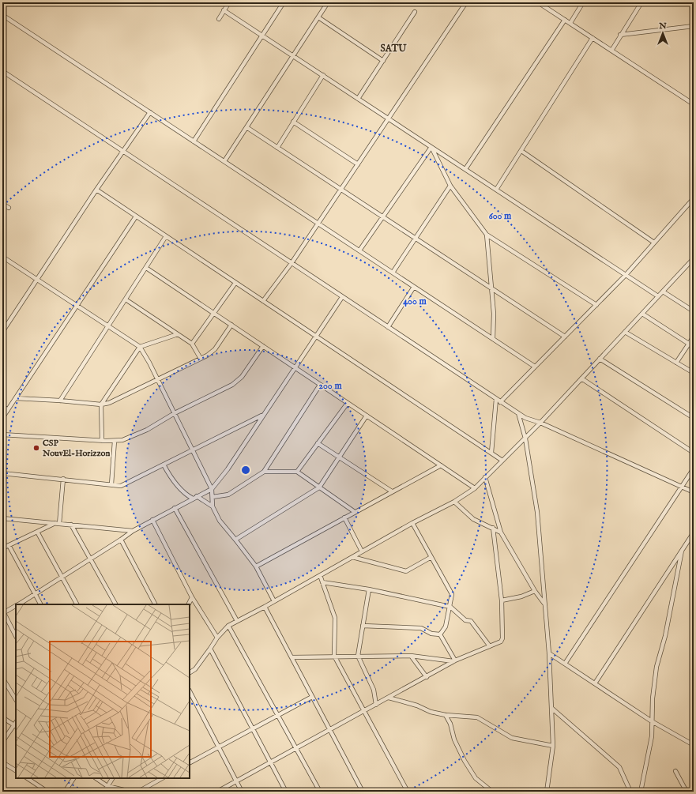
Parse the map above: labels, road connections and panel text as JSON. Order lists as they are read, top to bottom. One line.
{"districts":["SATU"],"places":["CSP NouvEl-Horizzon"],"north":"top","rings":["600 m","400 m","200 m"]}
